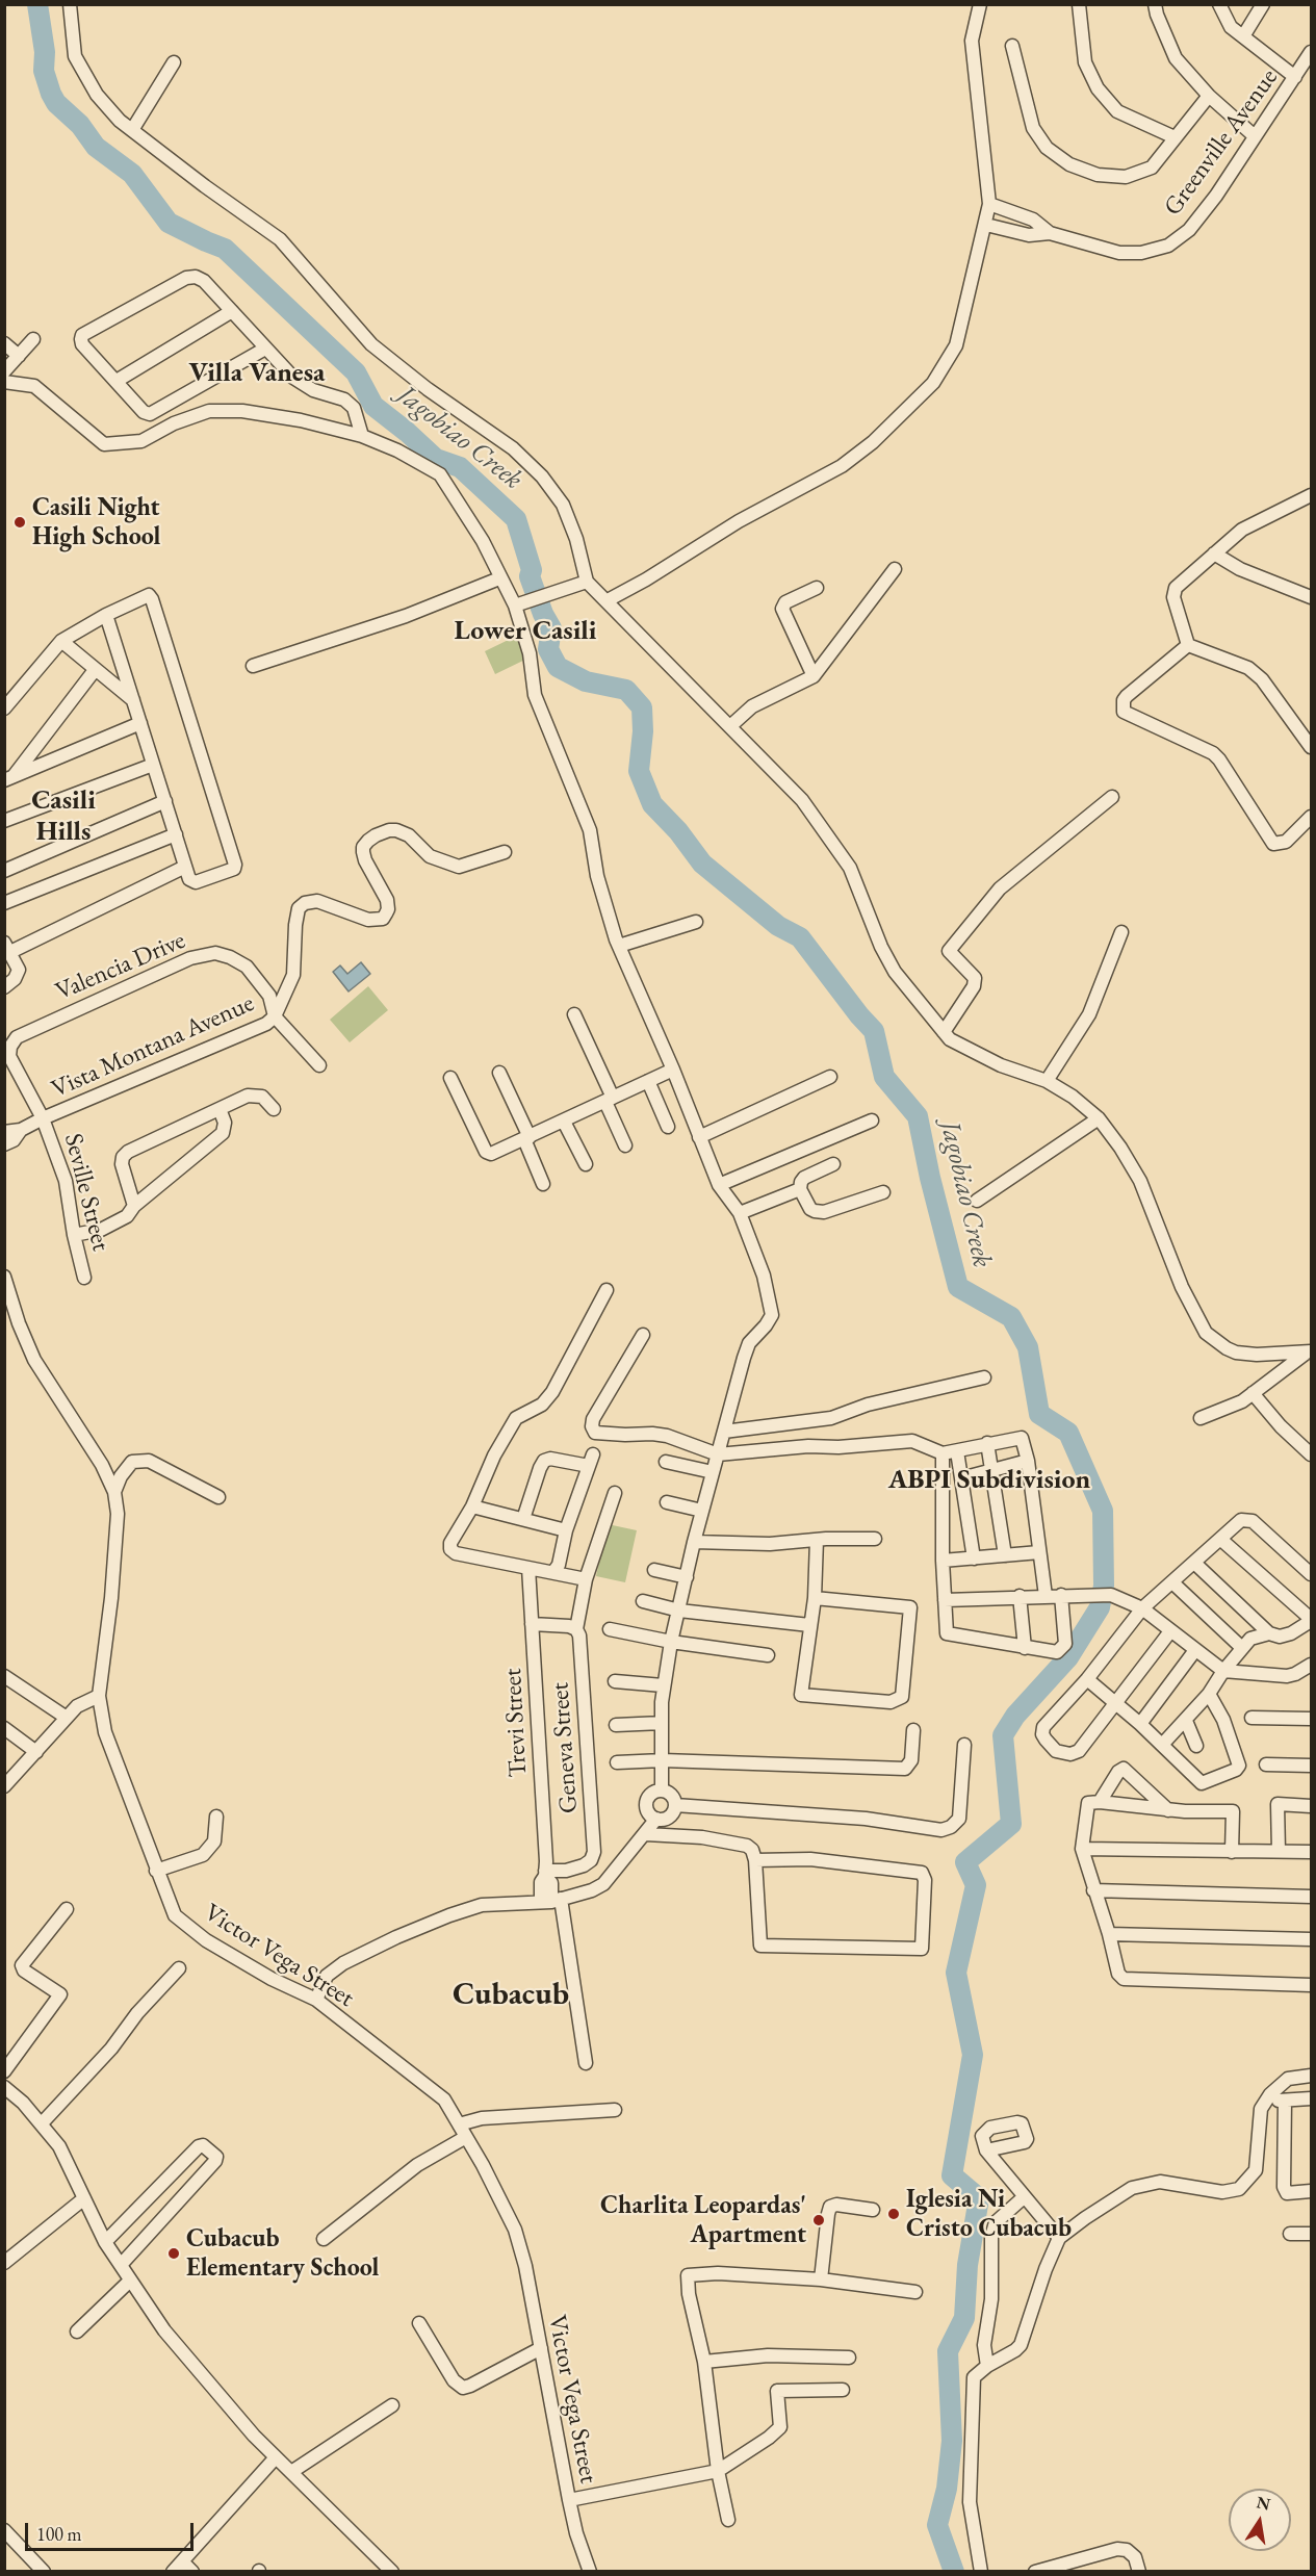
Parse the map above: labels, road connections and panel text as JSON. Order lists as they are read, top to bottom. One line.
{"streets":{"street":["Greenville Avenue","Valencia Drive","Vista Montana Avenue","Seville Street","Trevi Street","Geneva Street","Victor Vega Street"]},"crossings":[["Valencia Drive","Vista Montana Avenue"],["Valencia Drive","Seville Street"],["Vista Montana Avenue","Seville Street"],["Trevi Street","Geneva Street"]],"districts":["Villa Vanesa","Lower Casili","Casili Hills","ABPI Subdivision","Cubacub"],"water":["Jagobiao Creek"],"places":["Casili Night High School","Iglesia Ni Cristo Cubacub","Charlita Leopardas' Apartment","Cubacub Elementary School"],"scale_bar":"100 m","north":"top"}
